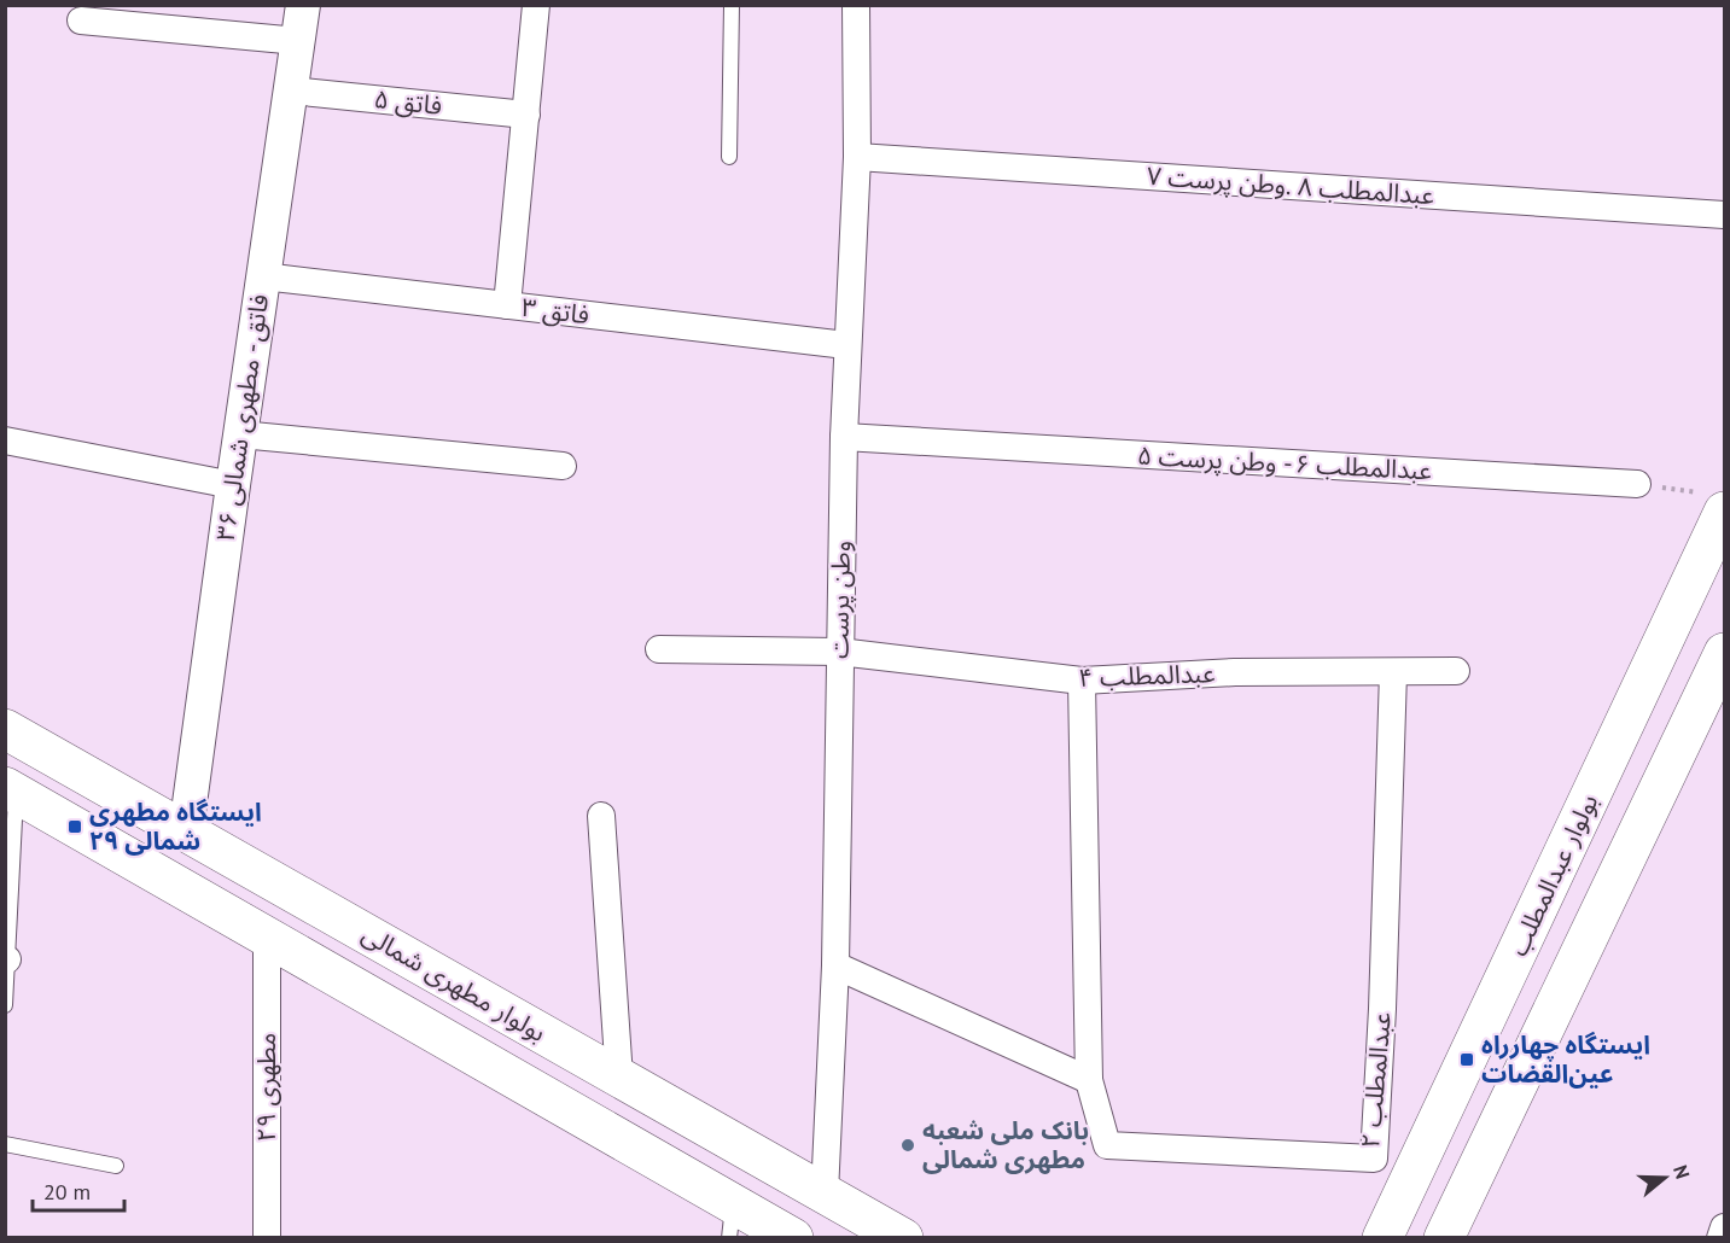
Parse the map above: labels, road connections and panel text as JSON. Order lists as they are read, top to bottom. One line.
{"streets":{"main road":["بولوار عبدالمطلب","بولوار مطهری شمالی"],"street":["فاتق ۵","عبدالمطلب ۸ .وطن پرست ۷","فاتق ۳","فاتق - مطهری شمالی ۳۶","عبدالمطلب ۶ - وطن پرست ۵","وطن پرست","عبدالمطلب ۴","عبدالمطلب ۲","مطهری ۲۹"]},"crossings":[["فاتق ۵","فاتق - مطهری شمالی ۳۶"],["عبدالمطلب ۸ .وطن پرست ۷","وطن پرست"],["فاتق ۳","فاتق - مطهری شمالی ۳۶"],["فاتق ۳","وطن پرست"],["فاتق - مطهری شمالی ۳۶","بولوار مطهری شمالی"],["عبدالمطلب ۶ - وطن پرست ۵","وطن پرست"],["وطن پرست","عبدالمطلب ۴"],["وطن پرست","بولوار مطهری شمالی"],["عبدالمطلب ۴","عبدالمطلب ۲"],["بولوار مطهری شمالی","مطهری ۲۹"]],"places":{"transit":["ایستگاه مطهری شمالی ۲۹","ایستگاه چهارراه عین‌القضات"],"other":["بانک ملی شعبه مطهری شمالی"]},"scale_bar":"20 m","north":"right"}
